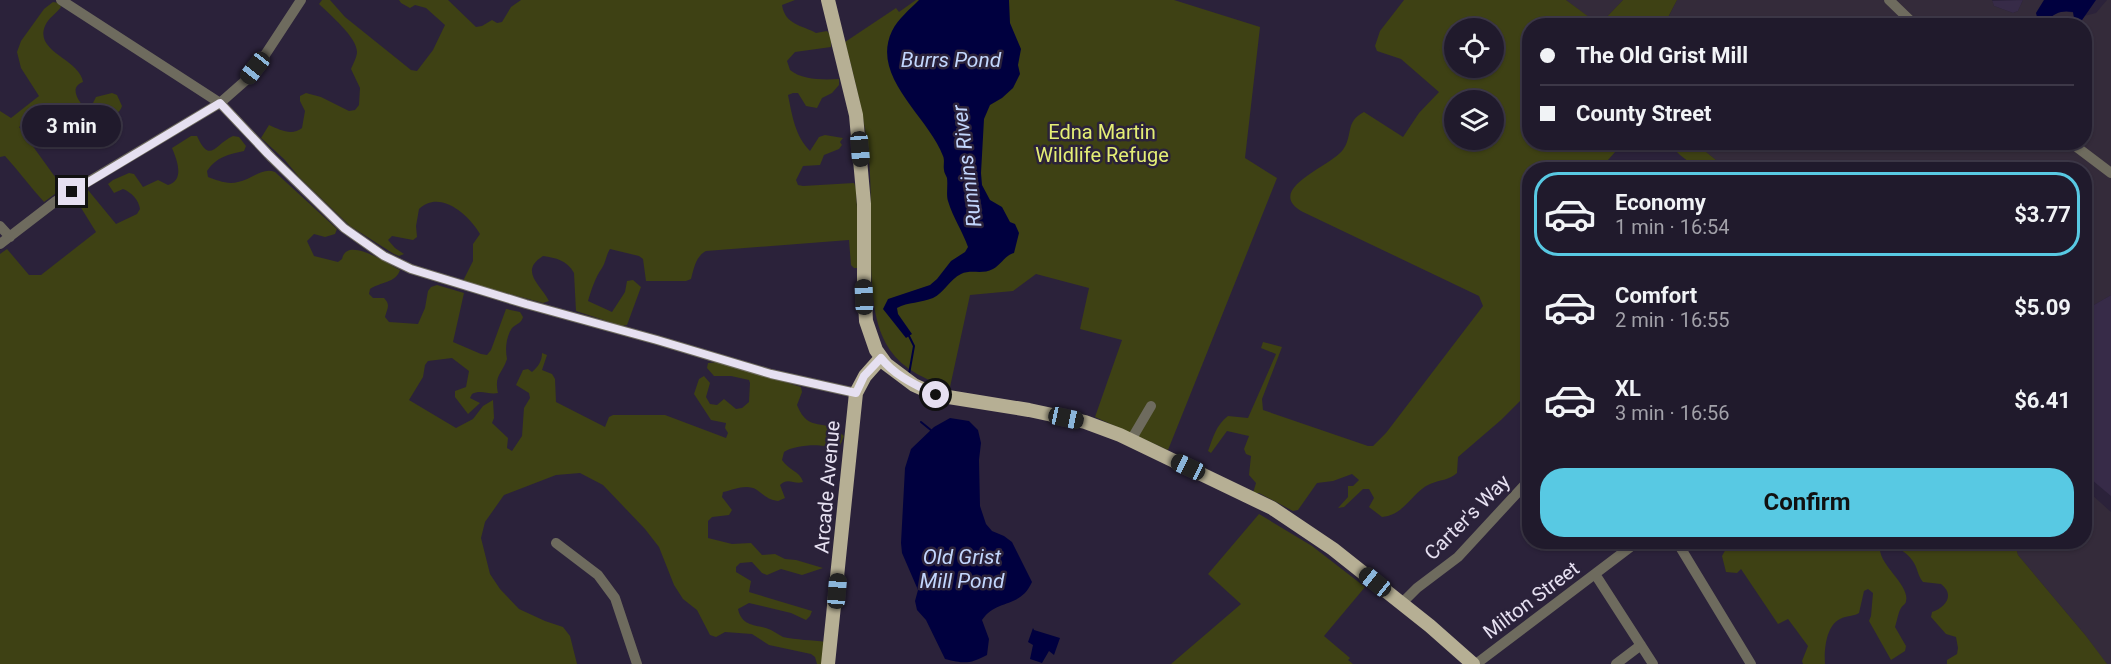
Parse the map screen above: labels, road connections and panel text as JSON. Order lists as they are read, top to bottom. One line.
{"streets":{"main road":["Arcade Avenue"],"street":["Carter's Way","Milton Street"]},"water":["Burrs Pond","Runnins River","Old Grist Mill Pond"],"parks":["Edna Martin Wildlife Refuge"],"page":{"banner":["The Old Grist Mill","County Street"],"bubble":"3 min","list":[{"name":"Economy","note":"1 min · 16:54","value":"$3.77"},{"name":"Comfort","note":"2 min · 16:55","value":"$5.09"},{"name":"XL","note":"3 min · 16:56","value":"$6.41"}],"buttons":"Confirm"}}
